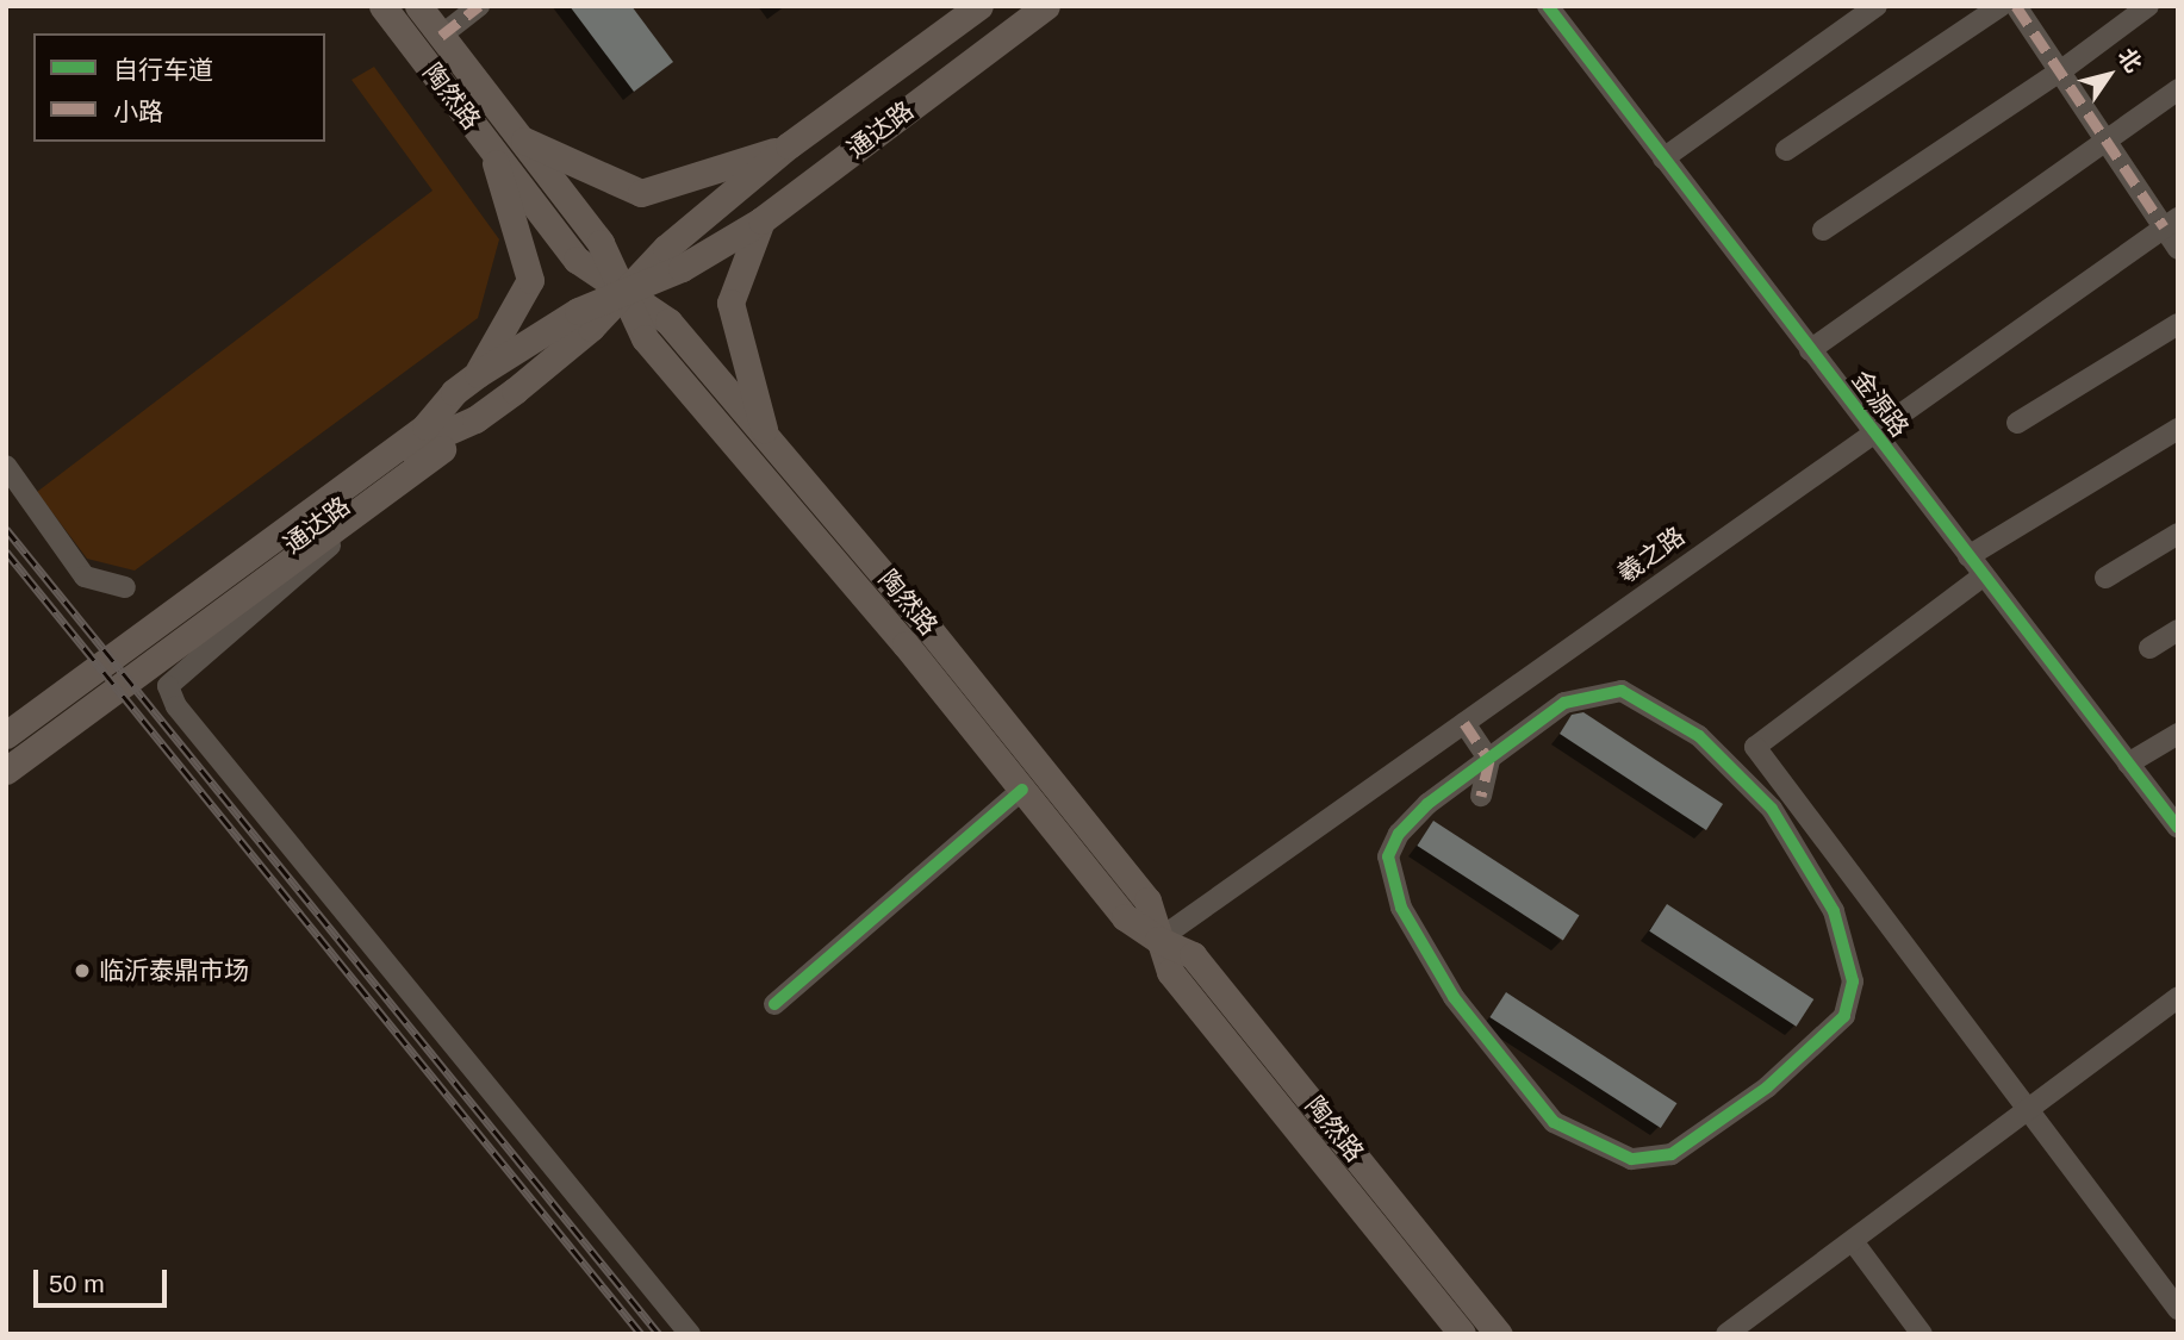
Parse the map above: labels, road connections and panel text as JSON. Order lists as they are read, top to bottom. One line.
{"streets":{"main road":["陶然路","通达路"],"street":["金源路","羲之路"]},"crossings":[["陶然路","通达路"],["陶然路","羲之路"],["金源路","羲之路"]],"places":["临沂泰鼎市场"],"legend":["自行车道","小路"],"scale_bar":"50 m","north":"top right"}
